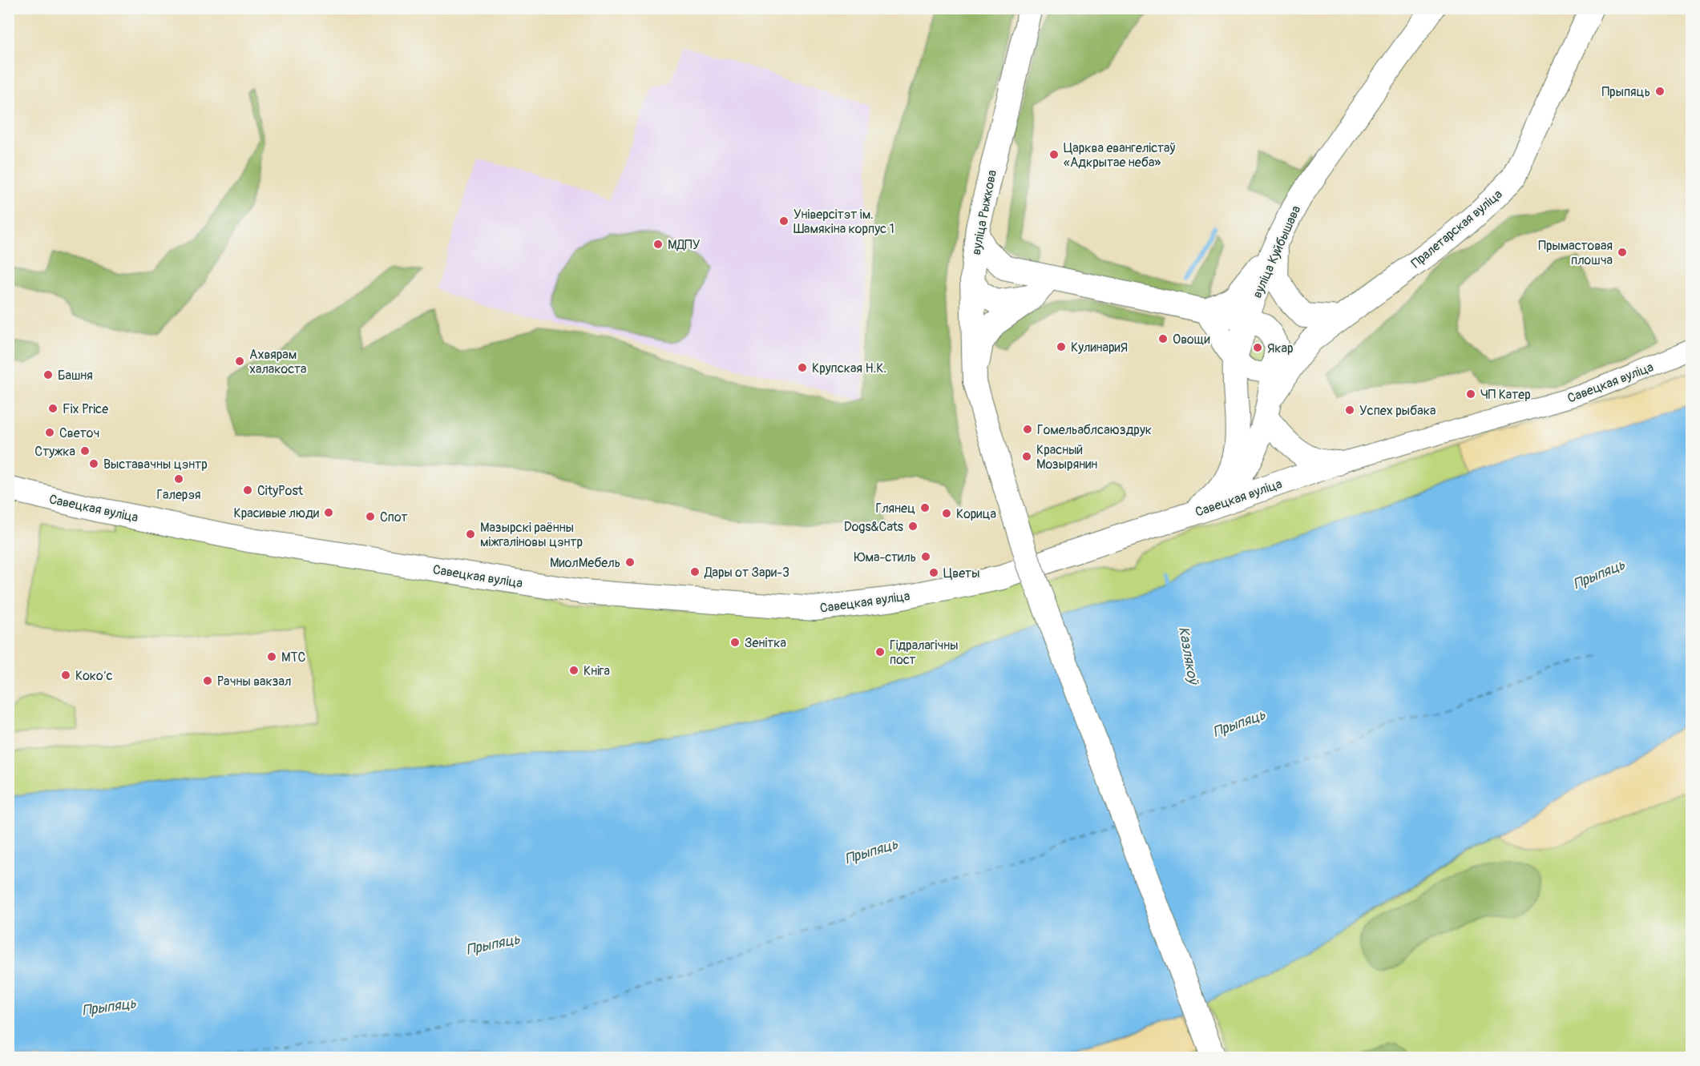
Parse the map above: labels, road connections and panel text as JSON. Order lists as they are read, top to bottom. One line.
{"streets":{"main road":["вуліца Рыжкова","Пралетарская вуліца","вуліца Куйбышава","Савецкая вуліца"]},"crossings":[["Пралетарская вуліца","вуліца Куйбышава"]],"water":["Прыпяць","Казлякоў"],"places":["Прыпяць","Царква евангелістаў «Адкрытае неба»","Універсітэт ім. Шамякіна корпус 1","МДПУ","Прымастовая плошча","Овощи","КулинариЯ","Якар","Ахвярам халакоста","Крупская Н.К.","Башня","ЧП Катер","Fix Price","Успех рыбака","Гомельаблсаюздрук","Светоч","Стужка","Красный Мозырянин","Выставачны цэнтр","Галерэя","CityPost","Глянец","Красивые люди","Корица","Спот","Dogs&Cats","Мазырскі раённы міжгаліновы цэнтр","Юма-стиль","МиолМебель","Дары от Зари-3","Цветы","Зенітка","Гідралагічны пост","МТС","Кніга","Кокоʼс","Рачны вакзал"]}
